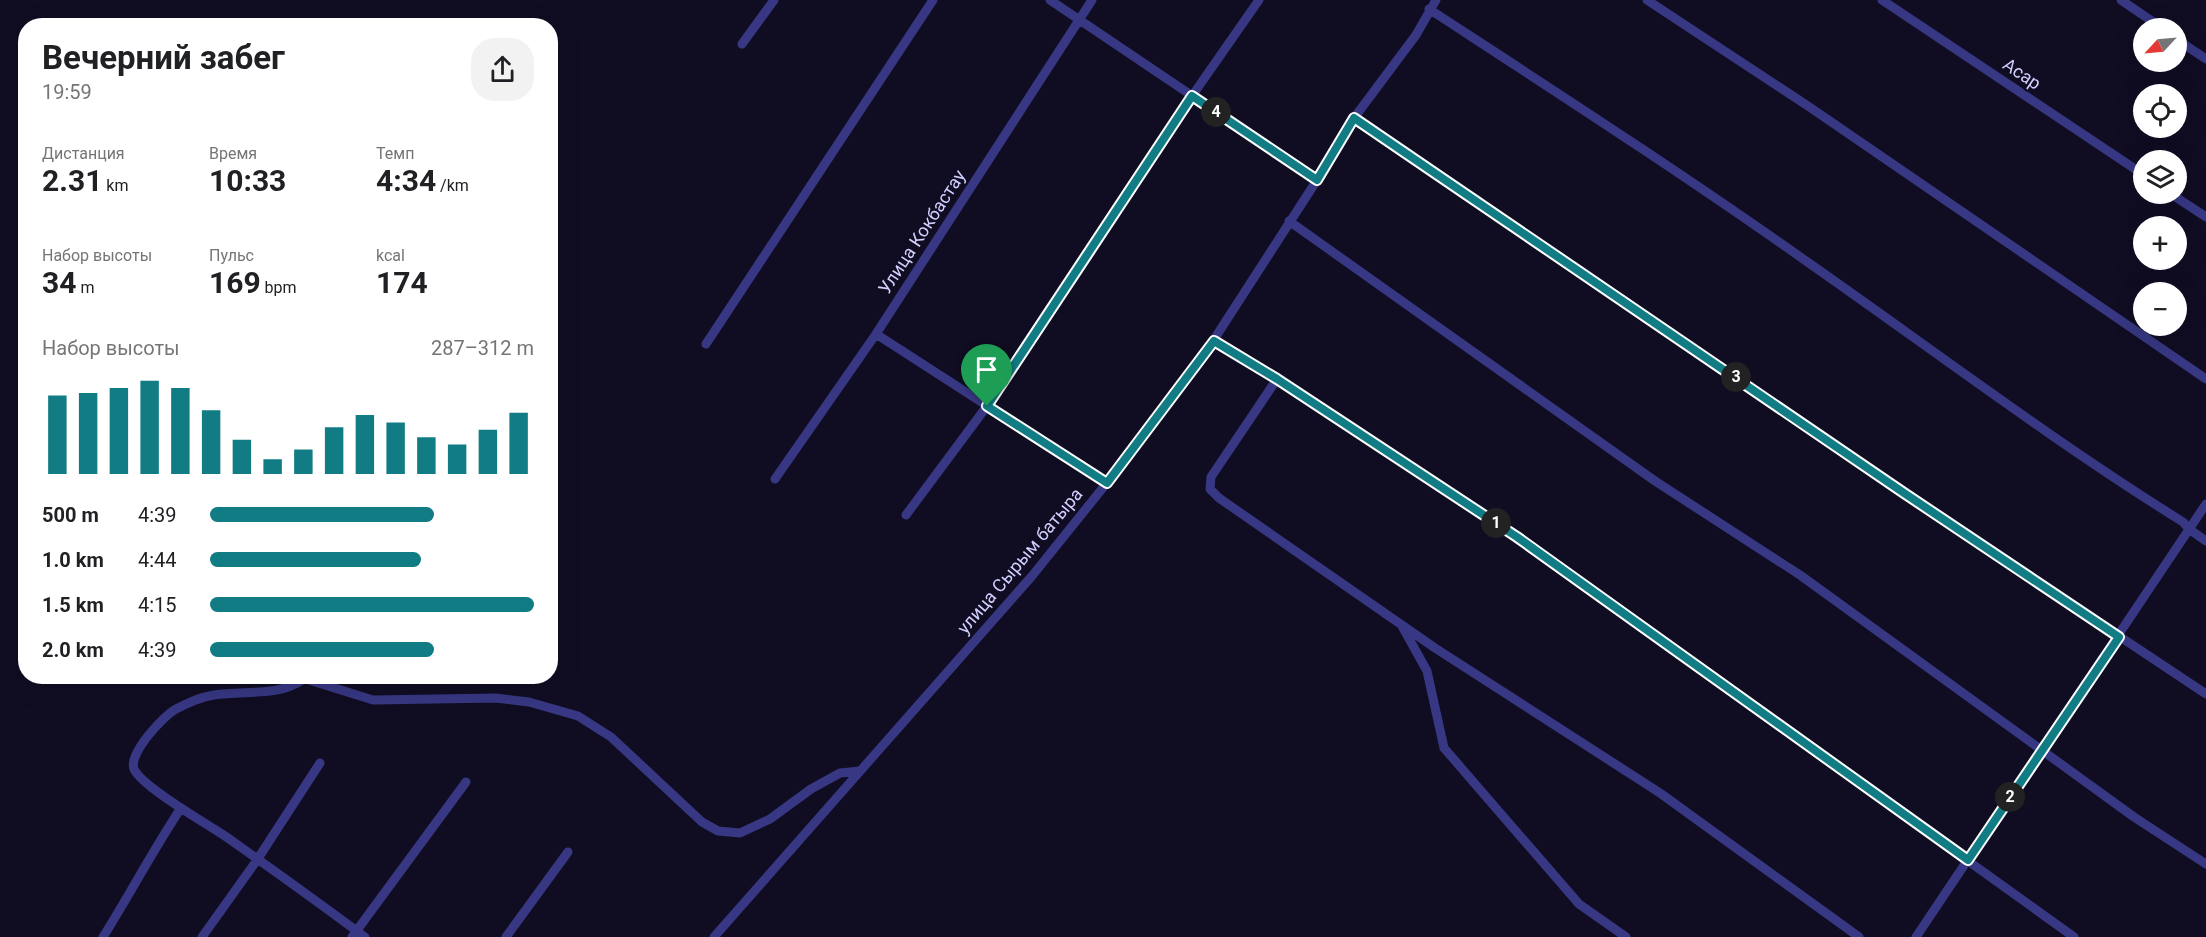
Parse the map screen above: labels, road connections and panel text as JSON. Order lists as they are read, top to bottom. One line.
{"streets":{"street":["Асар","Улица Кокбастау","улица Сырым батыра"]},"north":"bottom left","page":{"map_buttons":["+","−"],"heading":["Вечерний забег","19:59"],"pins":["4","3","1","2"],"stats":[["Дистанция","2.31 km"],["Время","10:33"],["Темп","4:34 /km"],["Набор высоты","34 m"],["Пульс","169 bpm"],["kcal","174"]],"chart":["Набор высоты","287–312 m"],"list":[{"name":"500 m","note":"4:39"},{"name":"1.0 km","note":"4:44"},{"name":"1.5 km","note":"4:15"},{"name":"2.0 km","note":"4:39"}]}}
